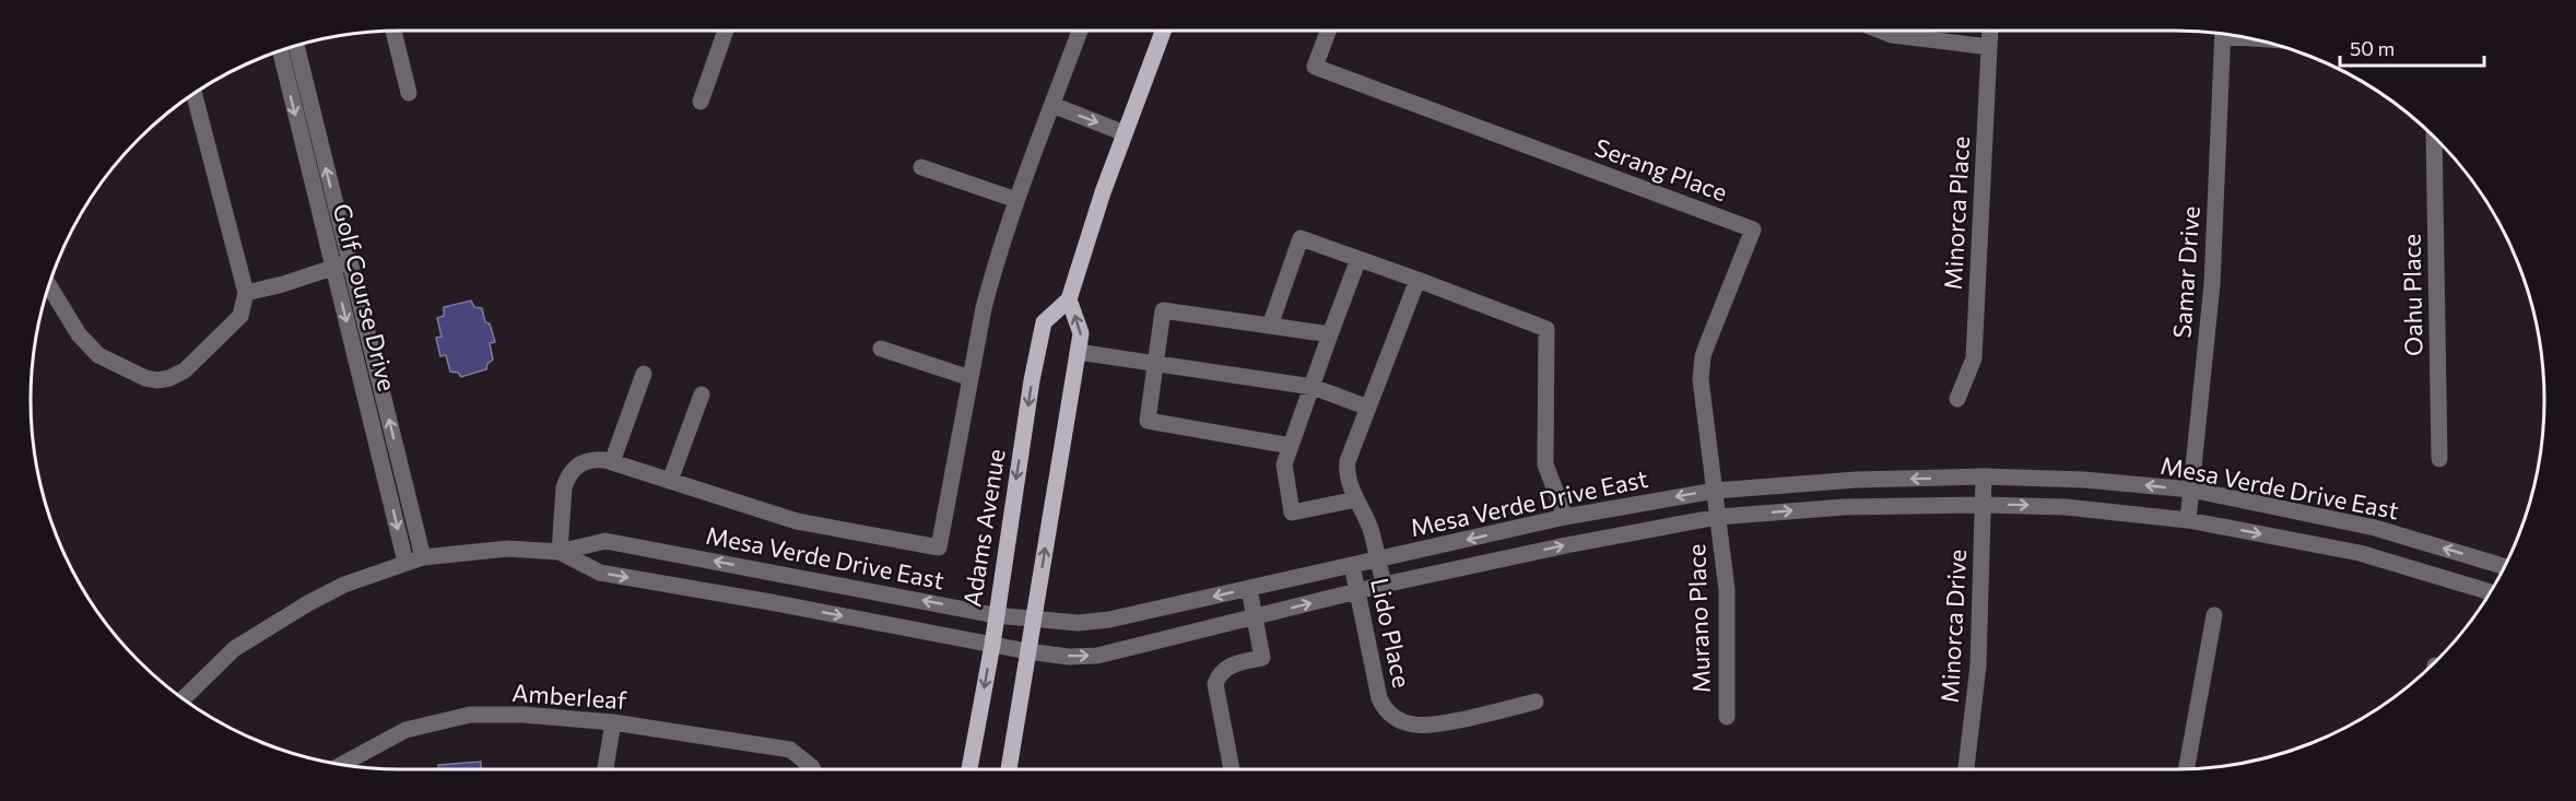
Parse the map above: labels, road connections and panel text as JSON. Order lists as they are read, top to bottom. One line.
{"streets":{"main road":["Adams Avenue"],"street":["Serang Place","Minorca Place","Samar Drive","Oahu Place","Golf Course Drive","Mesa Verde Drive East","Murano Place","Minorca Drive","Lido Place","Amberleaf"]},"crossings":[["Serang Place","Mesa Verde Drive East"],["Serang Place","Murano Place"],["Samar Drive","Mesa Verde Drive East"],["Golf Course Drive","Mesa Verde Drive East"],["Mesa Verde Drive East","Adams Avenue"],["Mesa Verde Drive East","Murano Place"],["Mesa Verde Drive East","Minorca Drive"],["Mesa Verde Drive East","Lido Place"]],"scale_bar":"50 m"}
